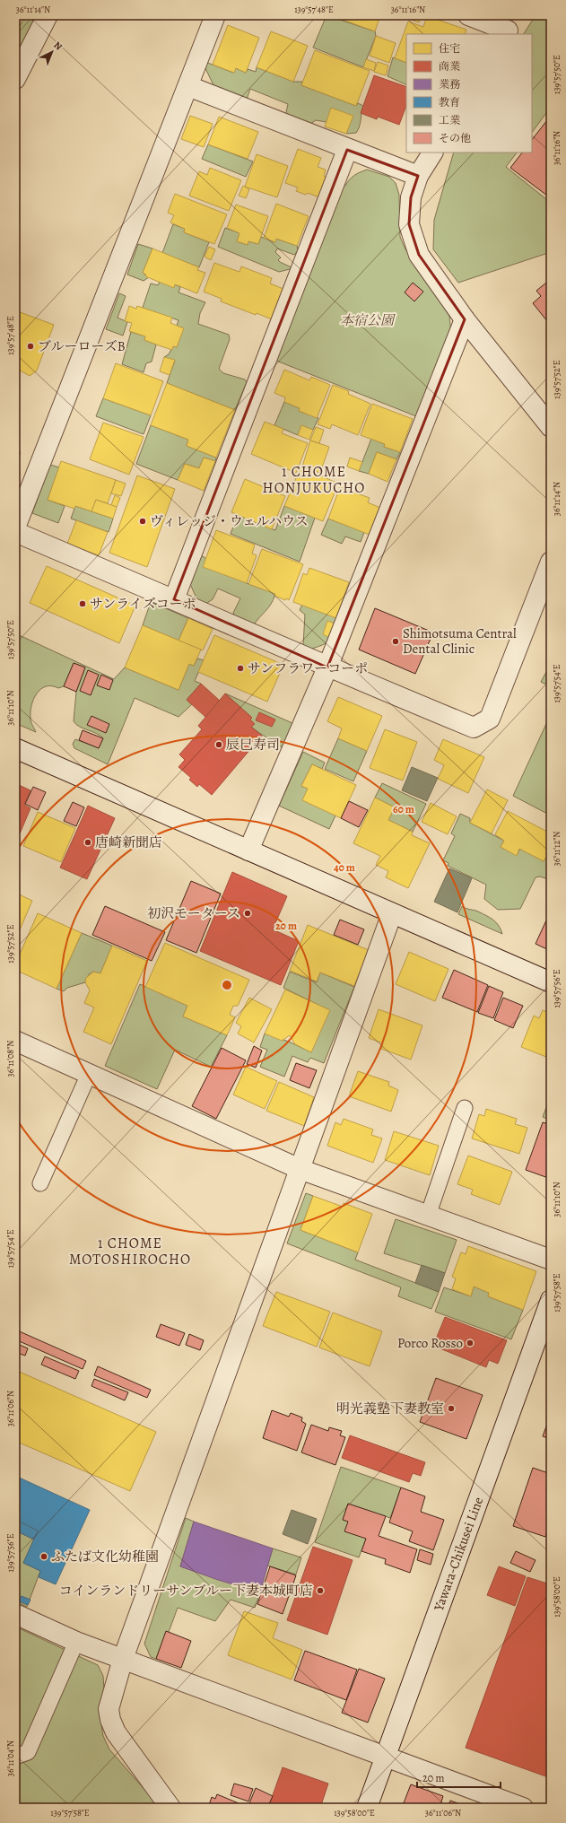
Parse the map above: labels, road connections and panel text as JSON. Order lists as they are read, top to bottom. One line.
{"streets":{"street":["Yawara-Chikusei Line"]},"districts":["1 CHOME HONJUKUCHO","1 CHOME MOTOSHIROCHO"],"parks":["本宿公園"],"places":["ブルーローズB","ヴィレッジ・ウェルハウス","サンライズコーポ","Shimotsuma Central Dental Clinic","サンフラワーコーポ","辰巳寿司","唐崎新聞店","初沢モータース","Porco Rosso","明光義塾下妻教室","ふたば文化幼稚園","コインランドリーサンブルー下妻本城町店"],"legend":["住宅","商業","業務","教育","工業","その他"],"scale_bar":"20 m","north":"top right","coordinates":["36°11'14\"N","139°57'48\"E","36°11'16\"N","139°57'50\"E","139°57'52\"E","139°57'54\"E","36°11'10\"N","36°11'12\"N","139°57'56\"E","36°11'08\"N","139°57'58\"E","36°11'06\"N","139°58'00\"E","36°11'04\"N"],"rings":["60 m","40 m","20 m"]}
